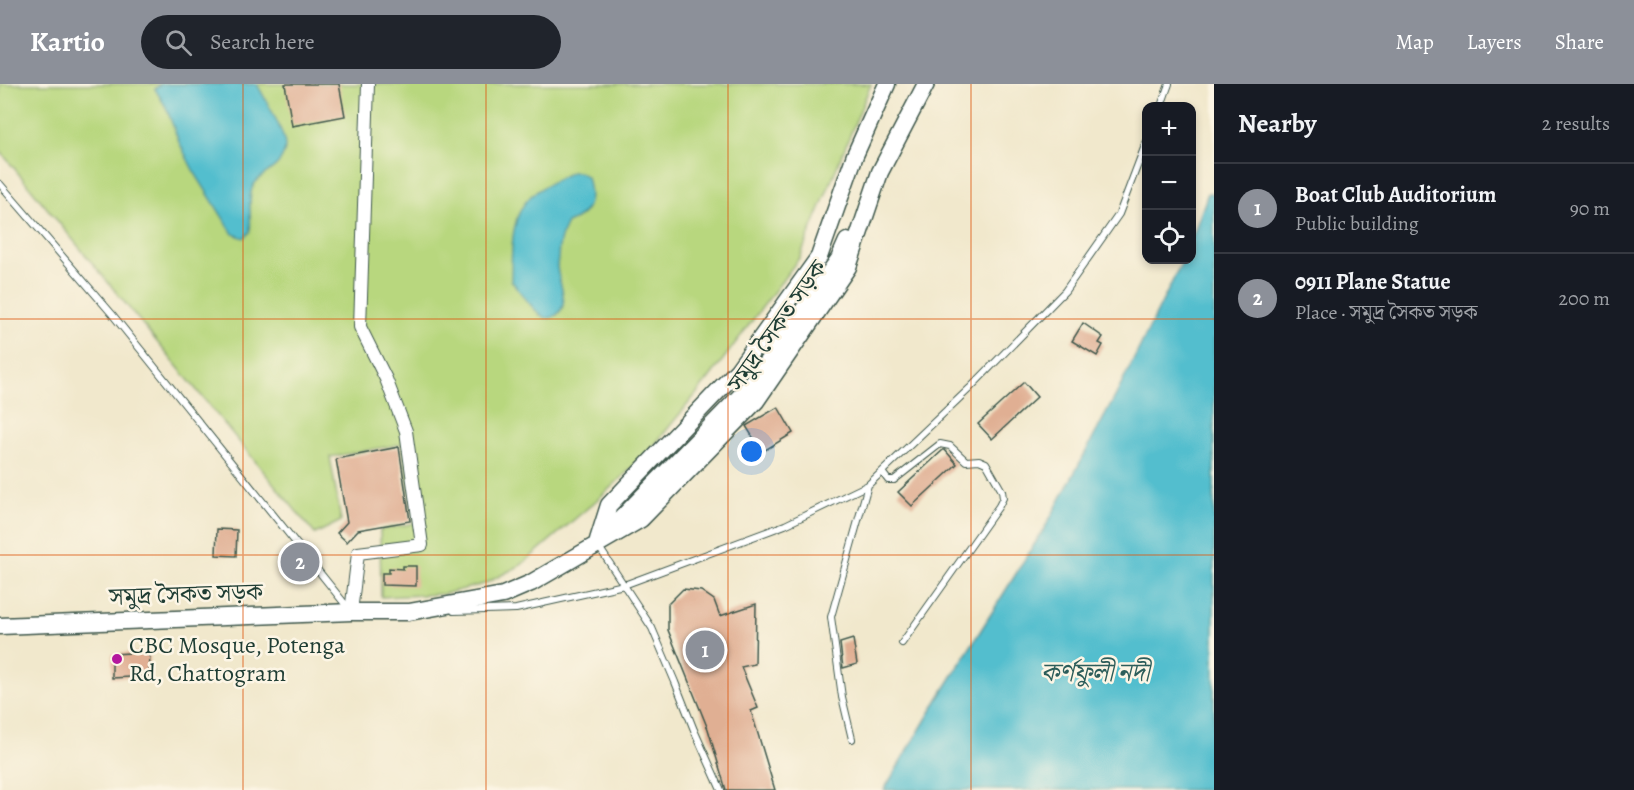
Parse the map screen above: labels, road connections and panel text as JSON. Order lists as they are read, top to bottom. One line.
{"streets":{"main road":["সমুদ্র সৈকত সড়ক"]},"water":["কর্ণফুলী নদী"],"places":["CBC Mosque, Potenga Rd, Chattogram"],"page":{"header":"Kartio","search":"Search here","nav":["Map","Layers","Share"],"heading":["Nearby","2 results"],"map_buttons":["+","−"],"list":[{"mark":"1","name":"Boat Club Auditorium","note":"Public building","value":"90 m"},{"mark":"2","name":"0911 Plane Statue","note":"Place · সমুদ্র সৈকত সড়ক","value":"200 m"}],"pins":["2","1"]}}
